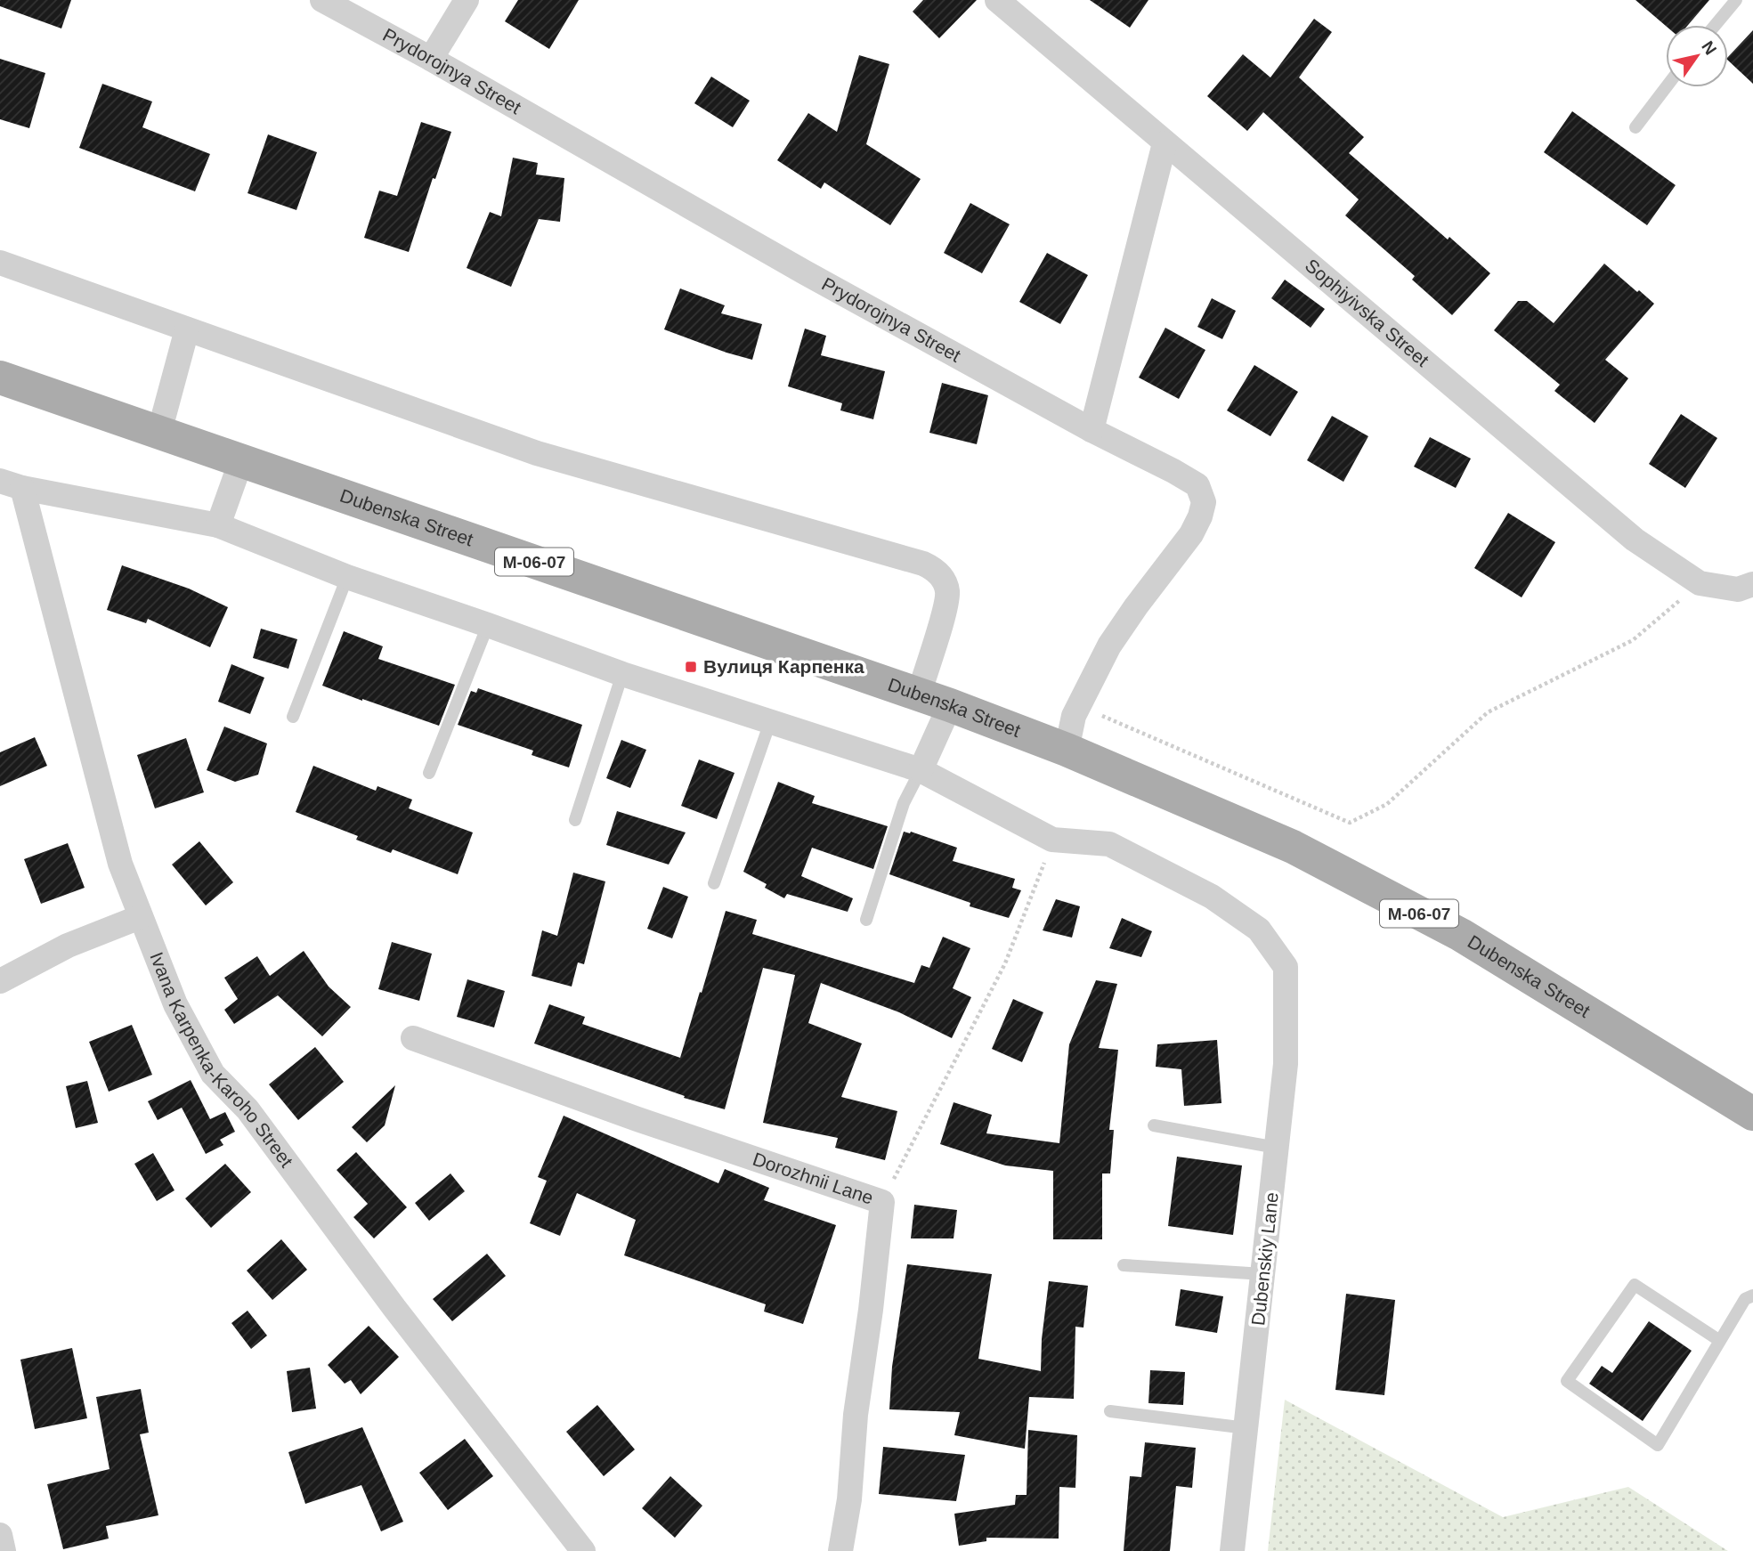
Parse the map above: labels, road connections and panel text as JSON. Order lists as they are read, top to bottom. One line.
{"streets":{"main road":["Dubenska Street","М-06-07"],"street":["Prydorojnya Street","Sophiyivska Street","Ivana Karpenka-Karoho Street","Dorozhnii Lane","Dubenskiy Lane"]},"crossings":[["Prydorojnya Street","Dubenska Street"]],"places":{"transit":["Вулиця Карпенка"]},"north":"top right"}
